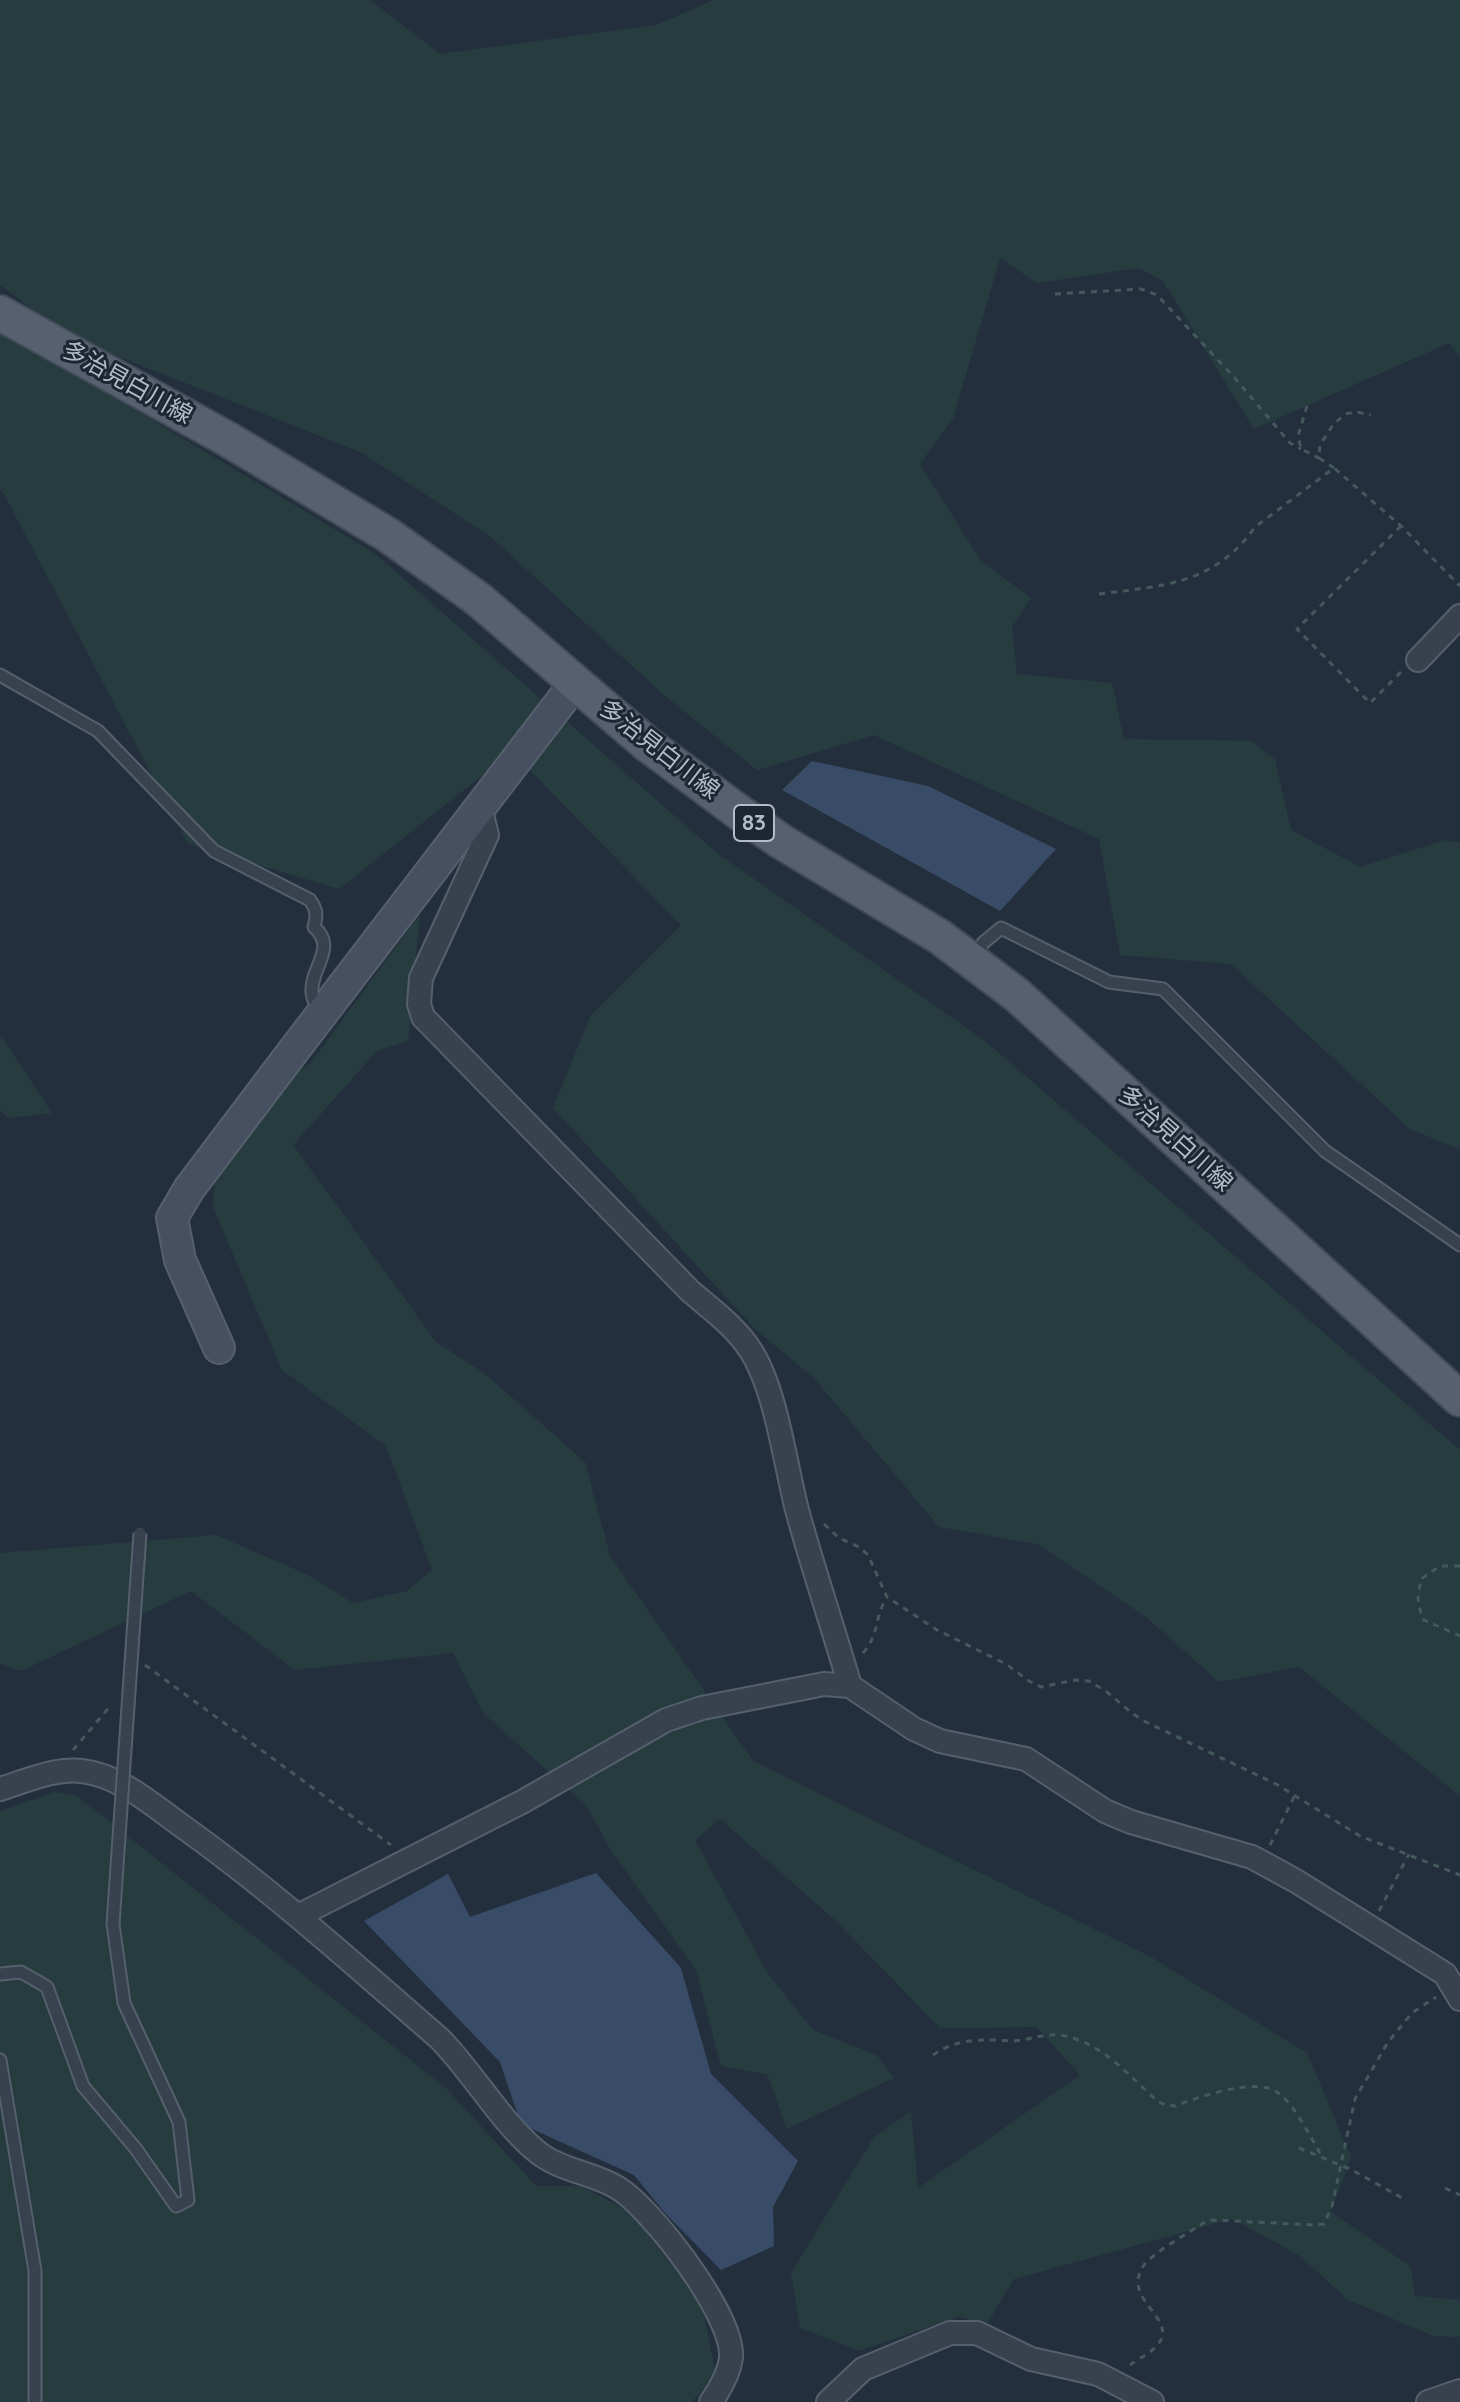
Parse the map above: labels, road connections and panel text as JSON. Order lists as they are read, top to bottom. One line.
{"streets":{"main road":["多治見白川線","83"]}}
